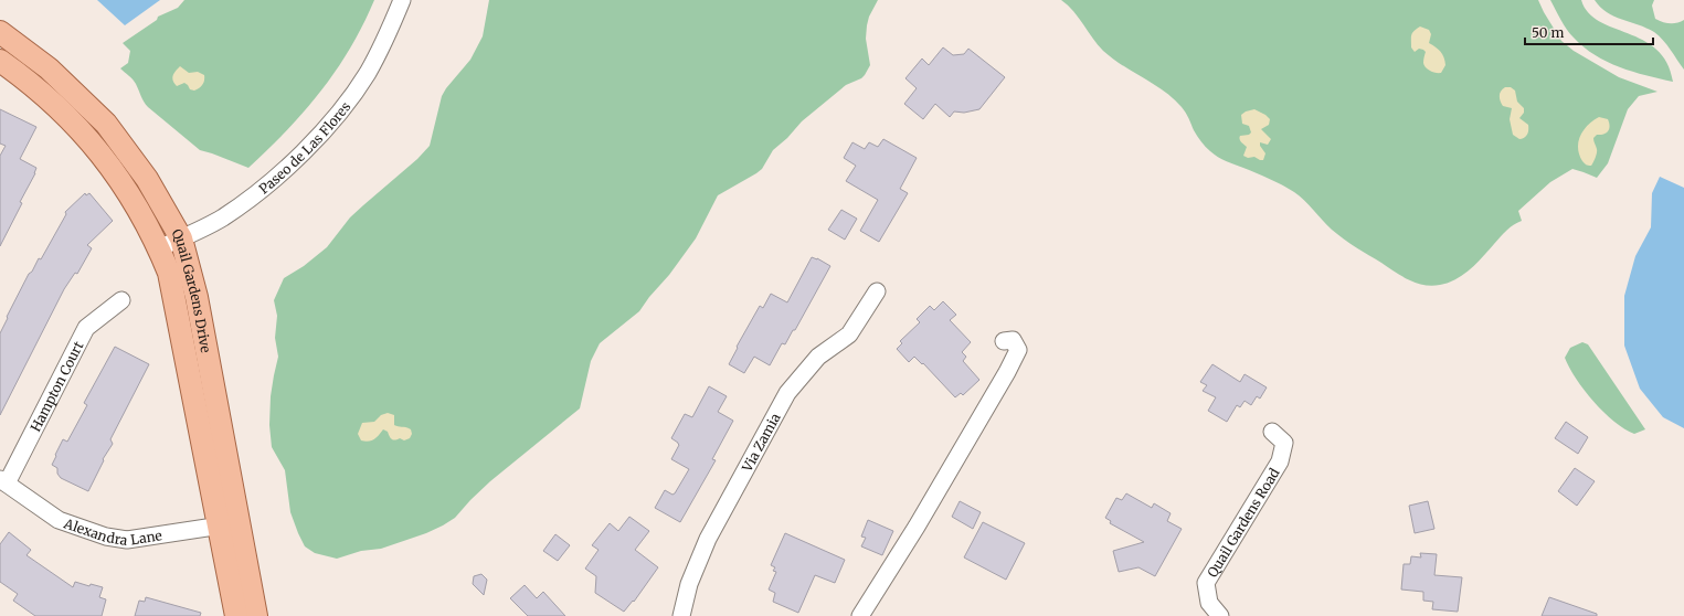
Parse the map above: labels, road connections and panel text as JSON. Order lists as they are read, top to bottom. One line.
{"streets":{"main road":["Quail Gardens Drive"],"street":["Paseo de Las Flores","Hampton Court","Via Zamia","Quail Gardens Road","Alexandra Lane"]},"crossings":[["Paseo de Las Flores","Quail Gardens Drive"],["Quail Gardens Drive","Alexandra Lane"],["Hampton Court","Alexandra Lane"]],"scale_bar":"50 m"}
